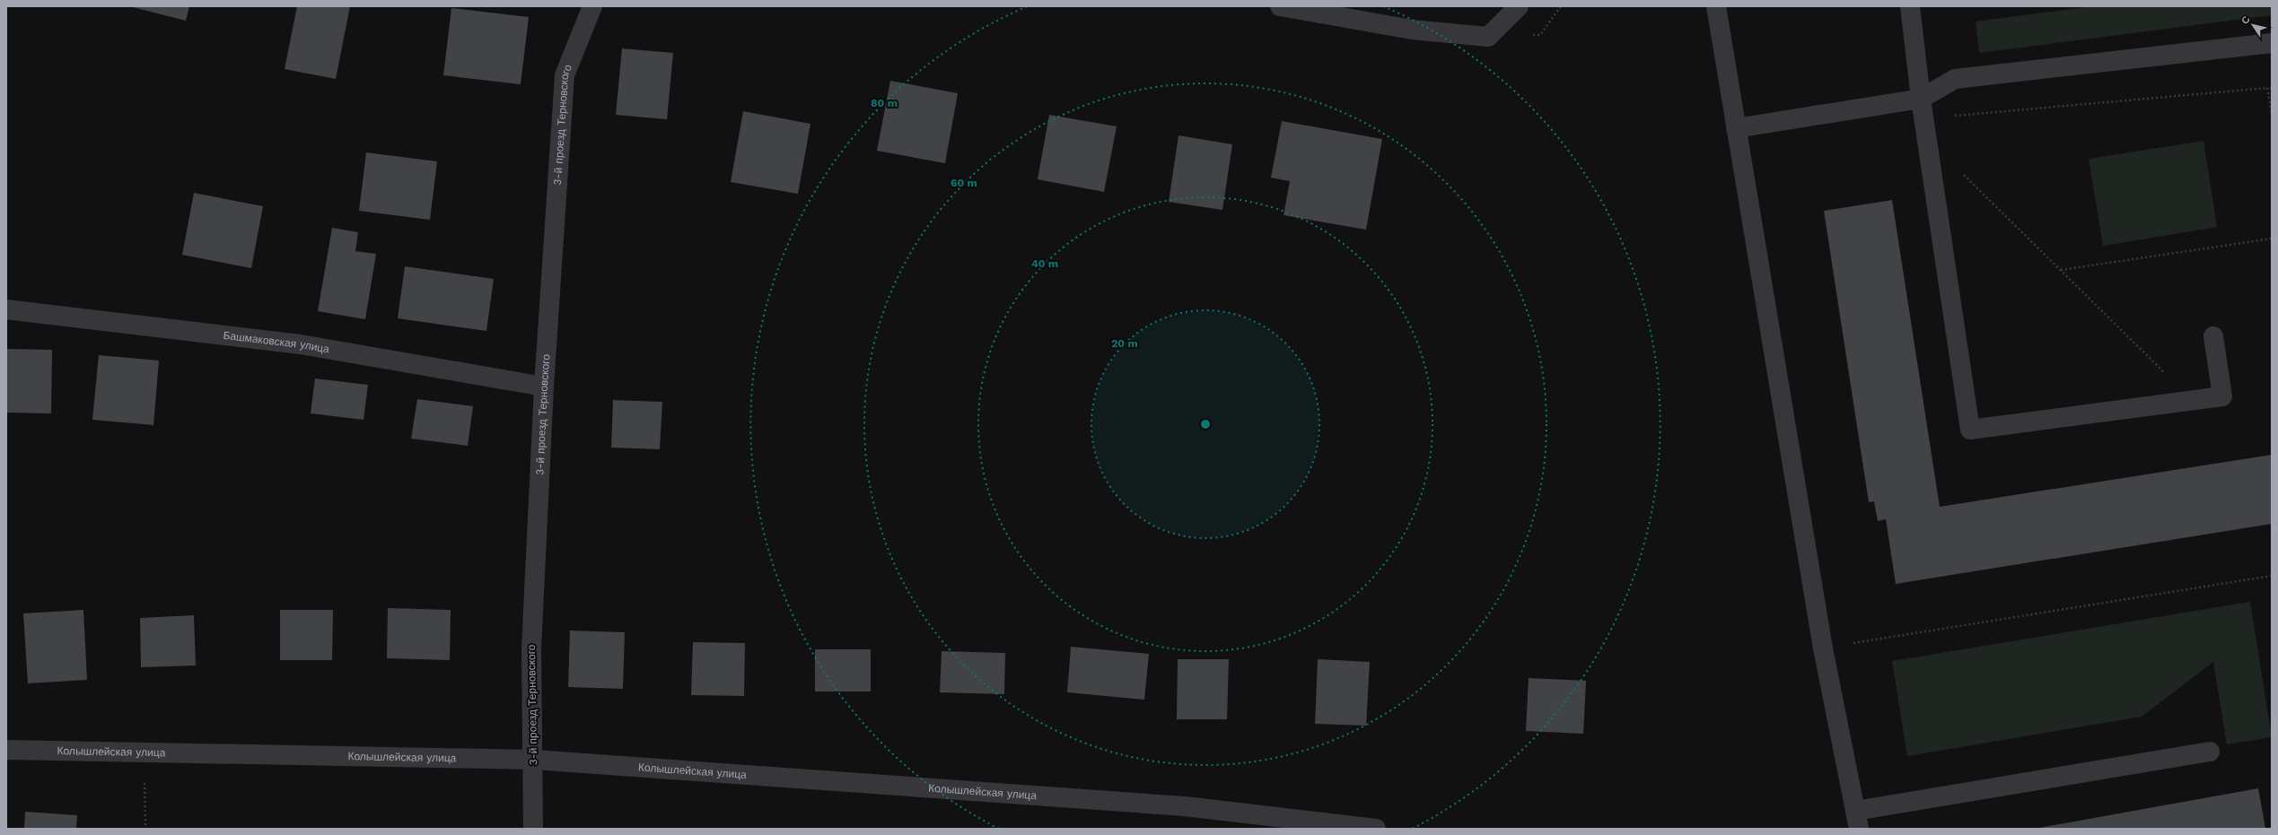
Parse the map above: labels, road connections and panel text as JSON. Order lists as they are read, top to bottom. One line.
{"streets":{"street":["3-й проезд Терновского","Башмаковская улица","Колышлейская улица"]},"crossings":[["3-й проезд Терновского","Башмаковская улица"],["3-й проезд Терновского","Колышлейская улица"]],"north":"top left","rings":["80 m","60 m","40 m","20 m"]}
